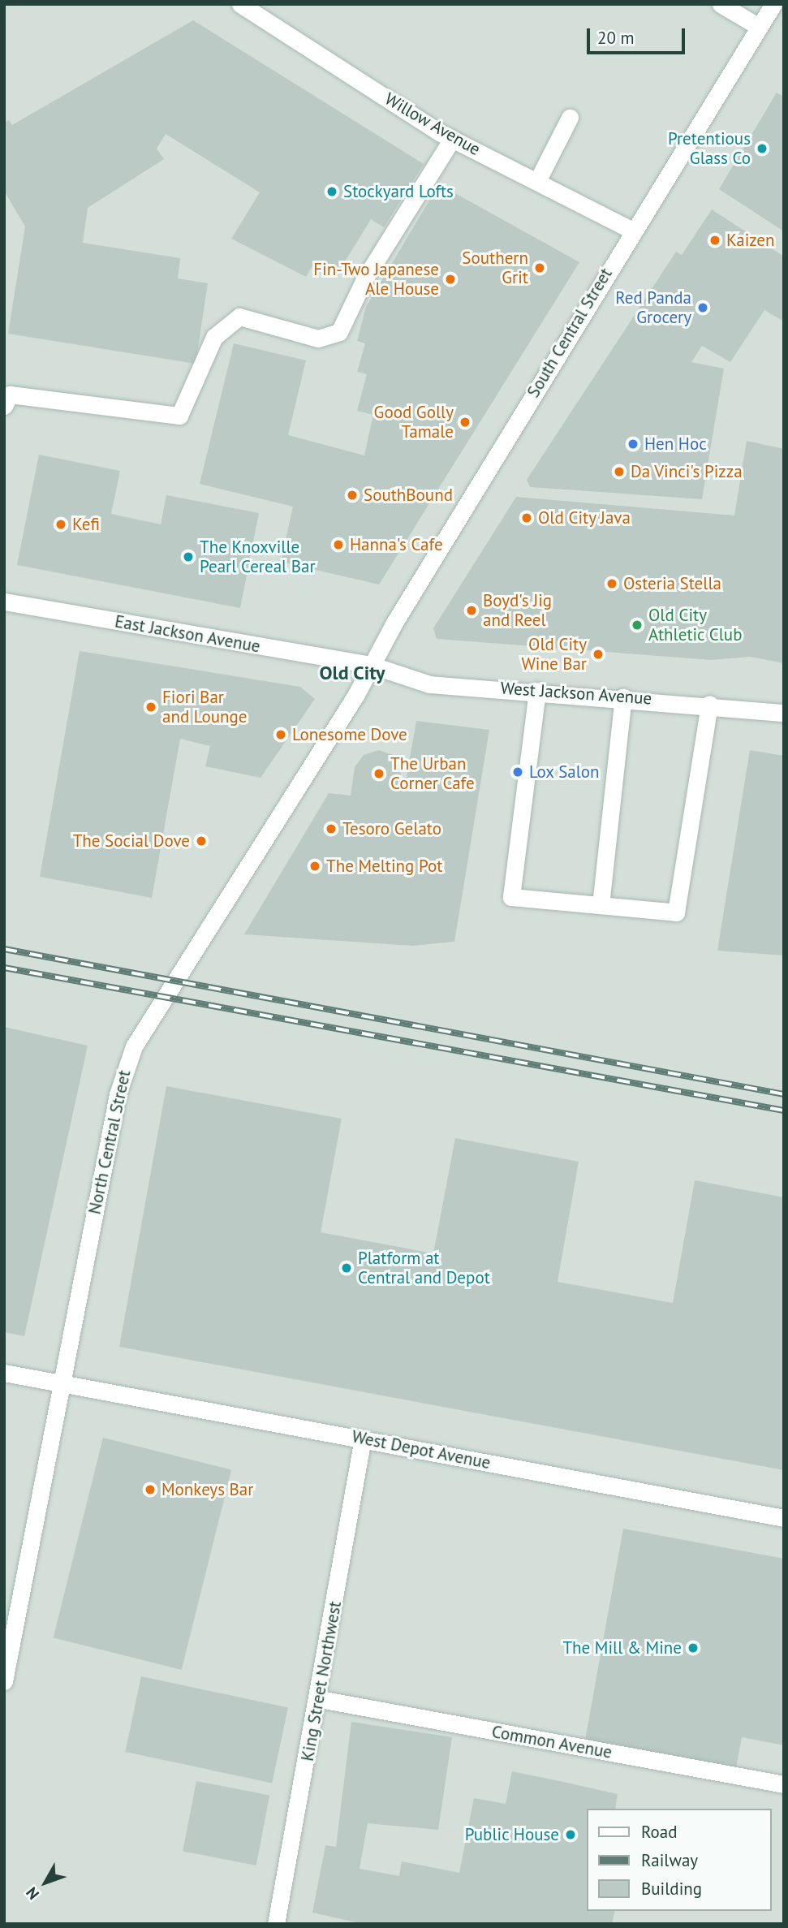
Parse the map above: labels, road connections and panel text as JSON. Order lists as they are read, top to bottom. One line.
{"streets":{"street":["Willow Avenue","South Central Street","East Jackson Avenue","West Jackson Avenue","North Central Street","West Depot Avenue","King Street Northwest","Common Avenue"]},"crossings":[["Willow Avenue","South Central Street"],["South Central Street","East Jackson Avenue"],["South Central Street","West Jackson Avenue"],["South Central Street","North Central Street"],["East Jackson Avenue","West Jackson Avenue"],["East Jackson Avenue","North Central Street"],["West Jackson Avenue","North Central Street"],["North Central Street","West Depot Avenue"],["West Depot Avenue","King Street Northwest"],["King Street Northwest","Common Avenue"]],"districts":["Old City"],"places":["Pretentious Glass Co","Stockyard Lofts","Kaizen","Southern Grit","Fin-Two Japanese Ale House","Red Panda Grocery","Good Golly Tamale","Hen Hoc","Da Vinci's Pizza","SouthBound","Old City Java","Kefi","Hanna's Cafe","The Knoxville Pearl Cereal Bar","Osteria Stella","Boyd's Jig and Reel","Old City Athletic Club","Old City Wine Bar","Fiori Bar and Lounge","Lonesome Dove","Lox Salon","The Urban Corner Cafe","Tesoro Gelato","The Social Dove","The Melting Pot","Platform at Central and Depot","Monkeys Bar","The Mill & Mine","Public House"],"legend":["Road","Railway","Building"],"scale_bar":"20 m","north":"bottom left"}
